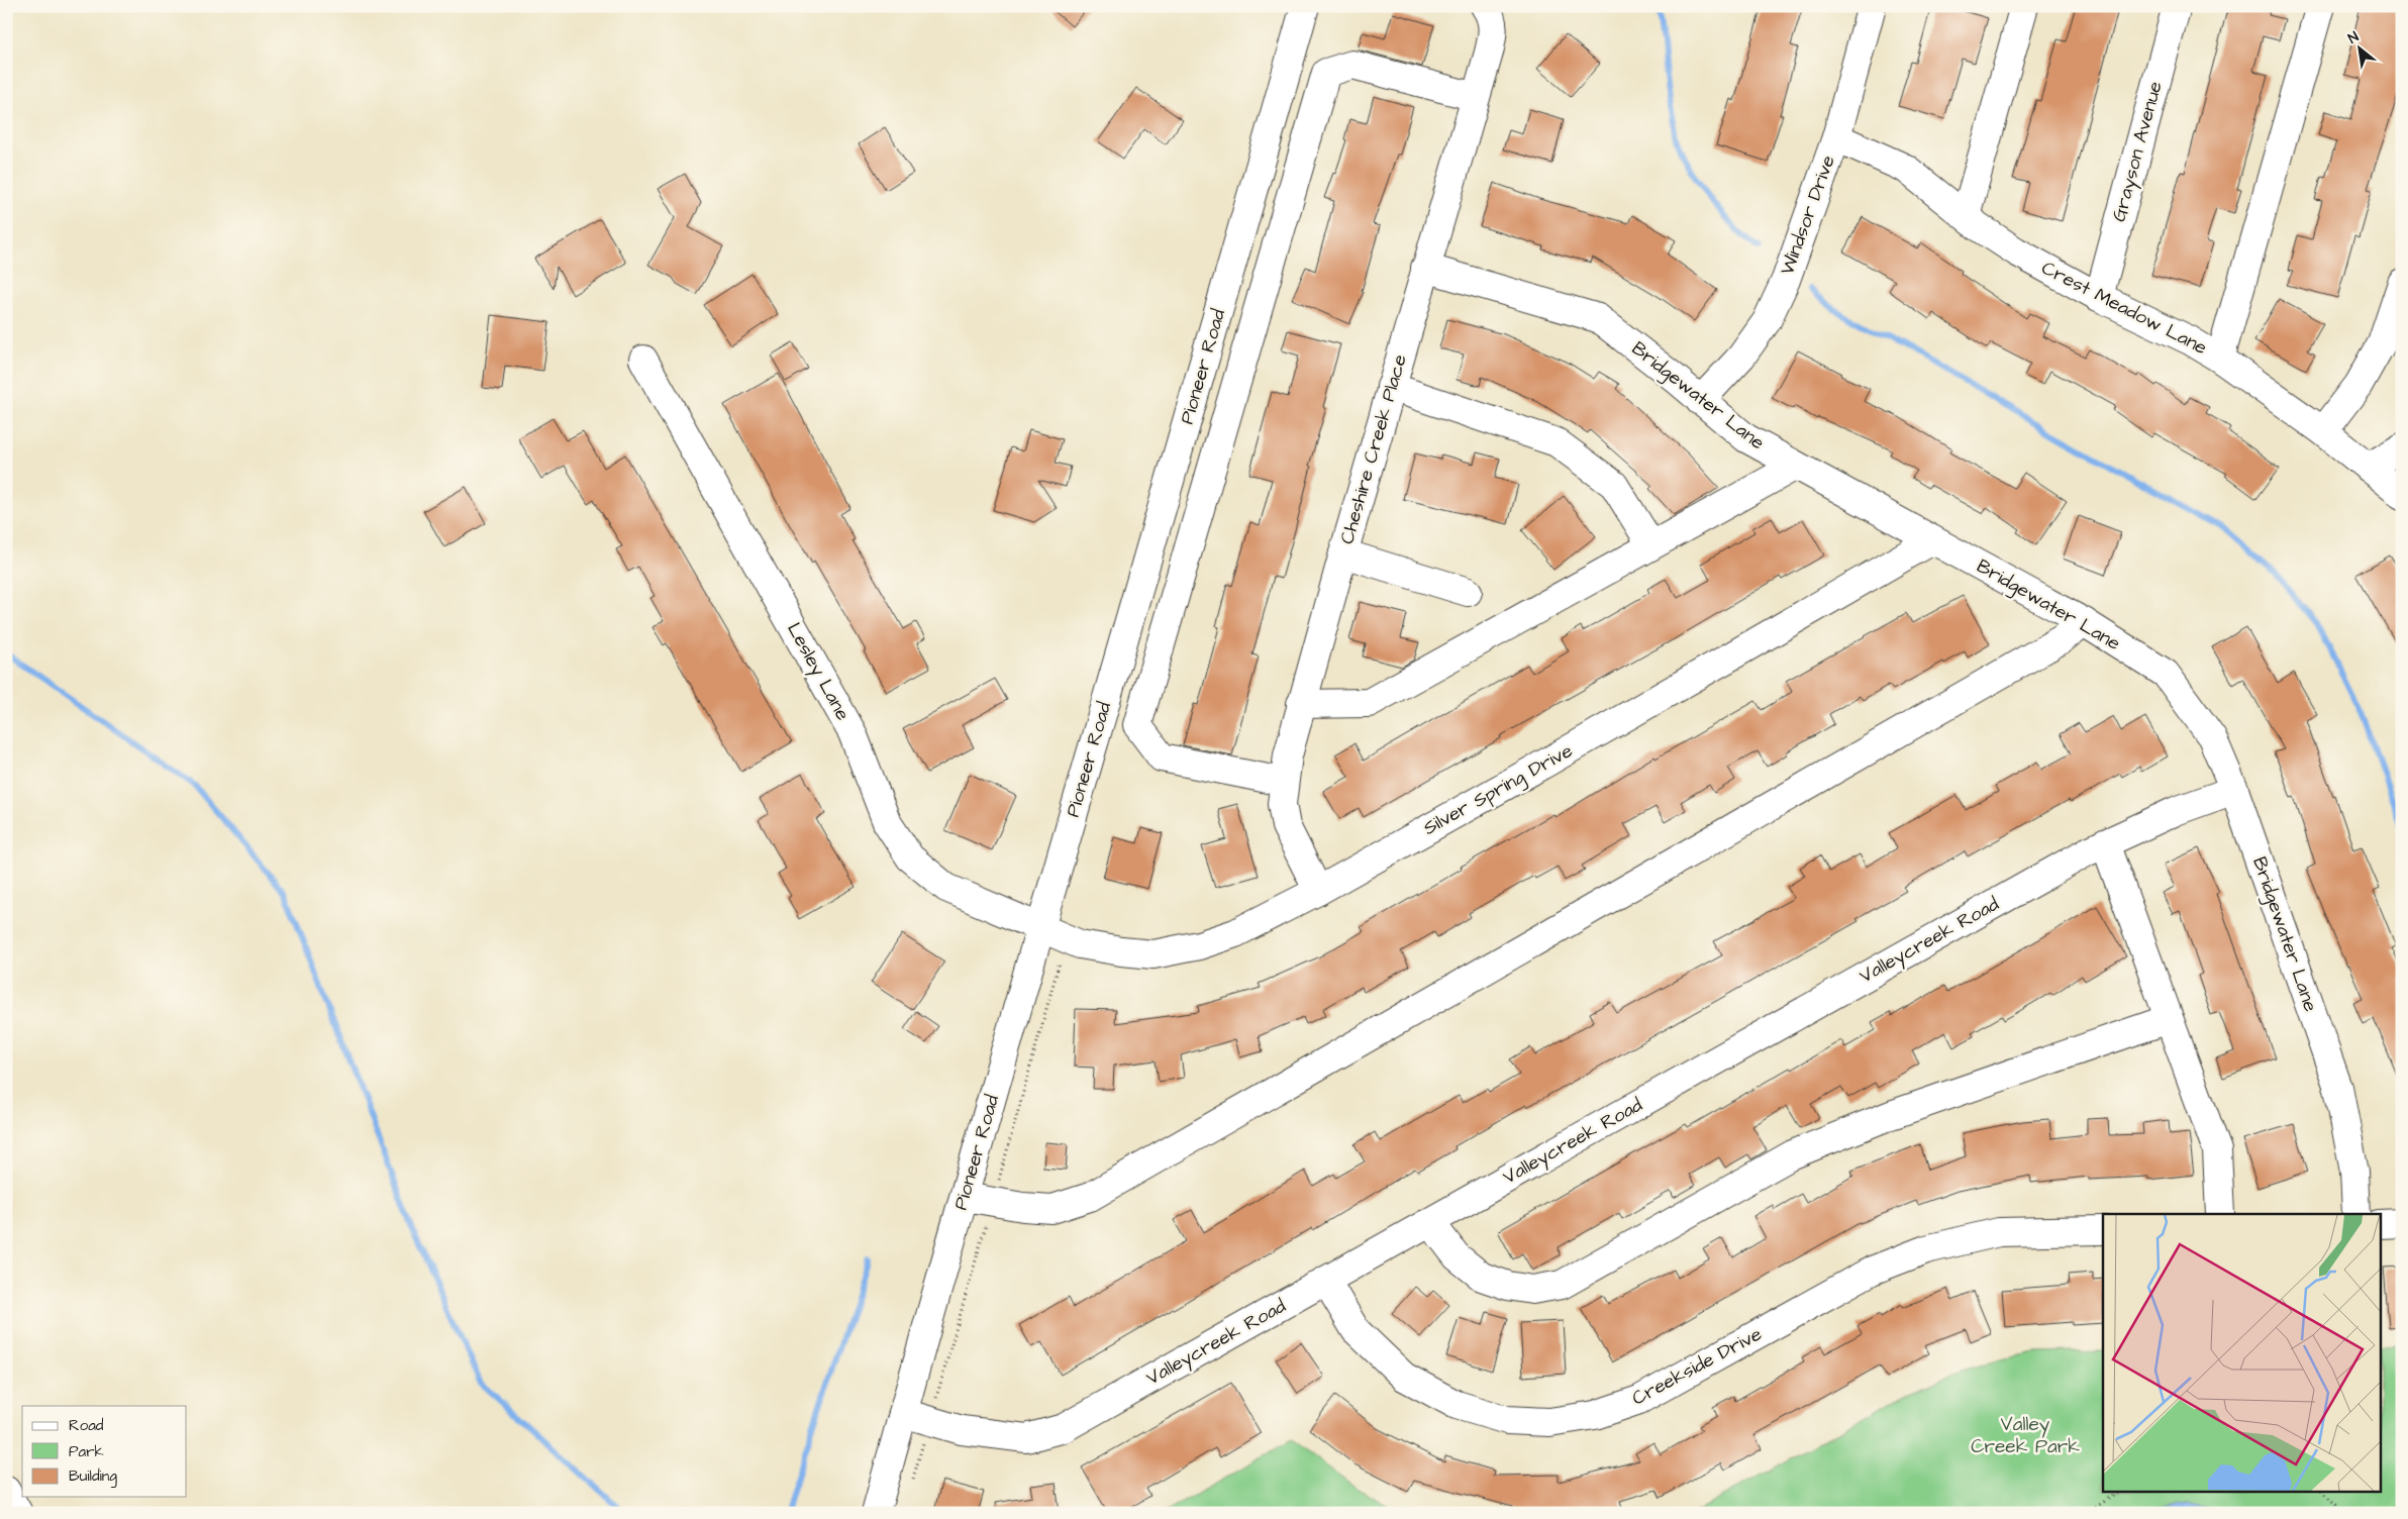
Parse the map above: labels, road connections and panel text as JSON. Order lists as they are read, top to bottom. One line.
{"streets":{"street":["Grayson Avenue","Windsor Drive","Crest Meadow Lane","Pioneer Road","Bridgewater Lane","Cheshire Creek Place","Lesley Lane","Silver Spring Drive","Valleycreek Road","Creekside Drive"]},"crossings":[["Grayson Avenue","Crest Meadow Lane"],["Windsor Drive","Crest Meadow Lane"],["Windsor Drive","Bridgewater Lane"],["Pioneer Road","Lesley Lane"],["Pioneer Road","Silver Spring Drive"],["Pioneer Road","Valleycreek Road"],["Bridgewater Lane","Cheshire Creek Place"],["Bridgewater Lane","Silver Spring Drive"],["Bridgewater Lane","Valleycreek Road"],["Cheshire Creek Place","Silver Spring Drive"],["Lesley Lane","Silver Spring Drive"],["Valleycreek Road","Creekside Drive"]],"parks":["Valley Creek Park"],"legend":["Road","Park","Building"],"north":"top left"}
